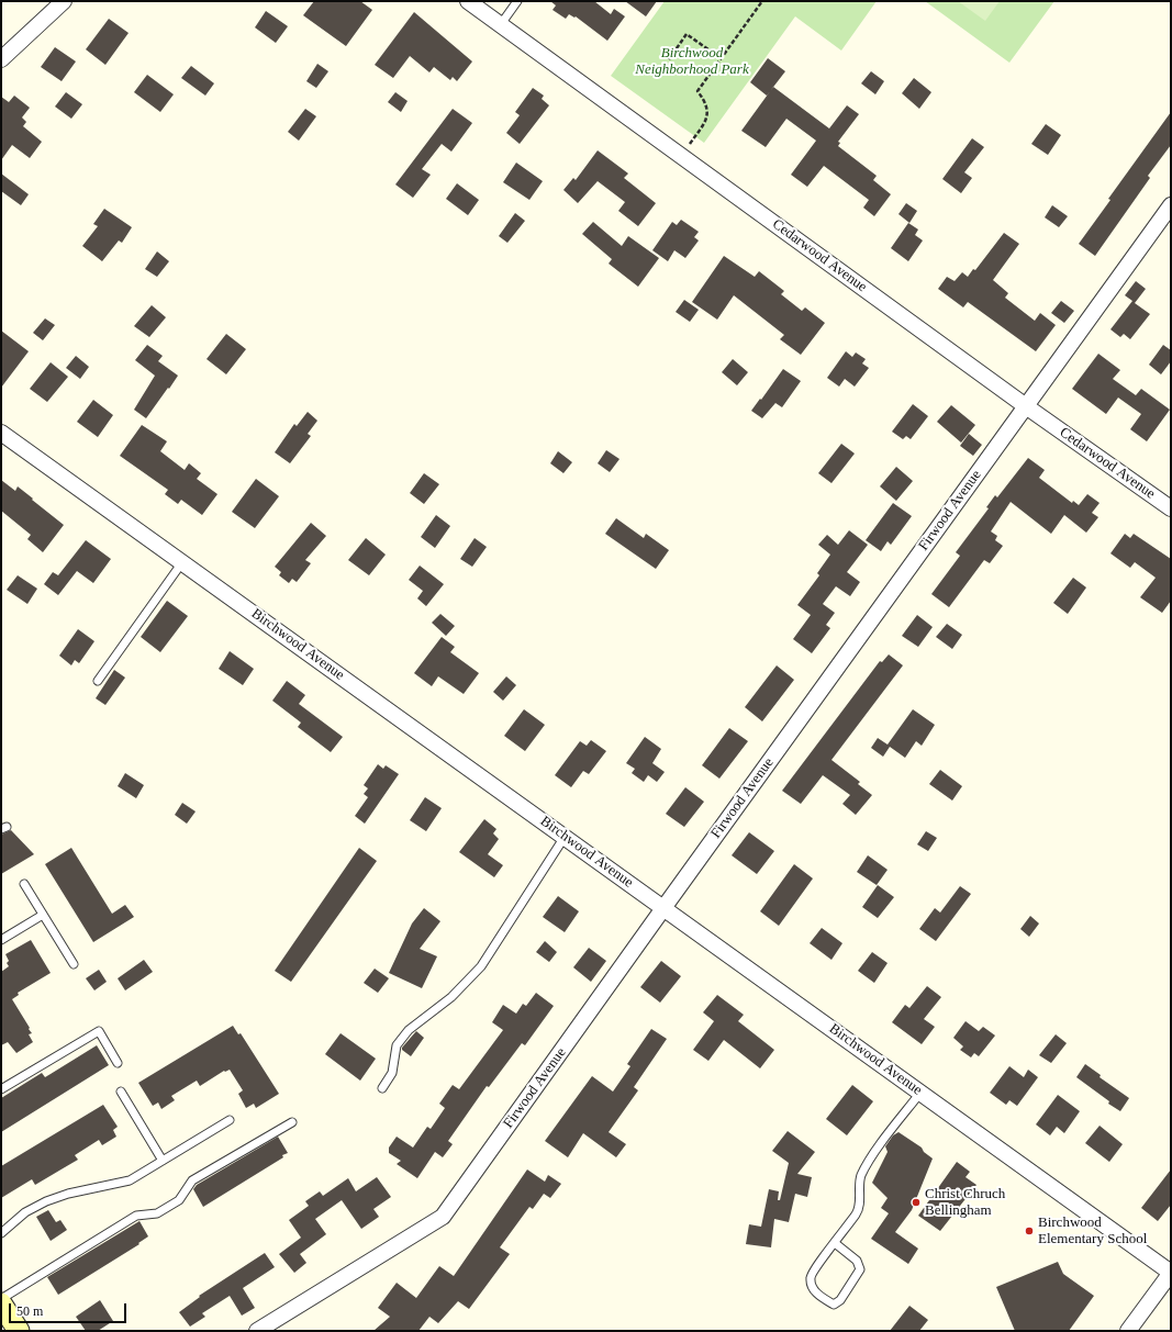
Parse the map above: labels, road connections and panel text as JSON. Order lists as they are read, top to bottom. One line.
{"streets":{"street":["Cedarwood Avenue","Firwood Avenue","Birchwood Avenue"]},"crossings":[["Cedarwood Avenue","Firwood Avenue"],["Firwood Avenue","Birchwood Avenue"]],"parks":["Birchwood Neighborhood Park"],"places":["Christ Chruch Bellingham","Birchwood Elementary School"],"scale_bar":"50 m"}
